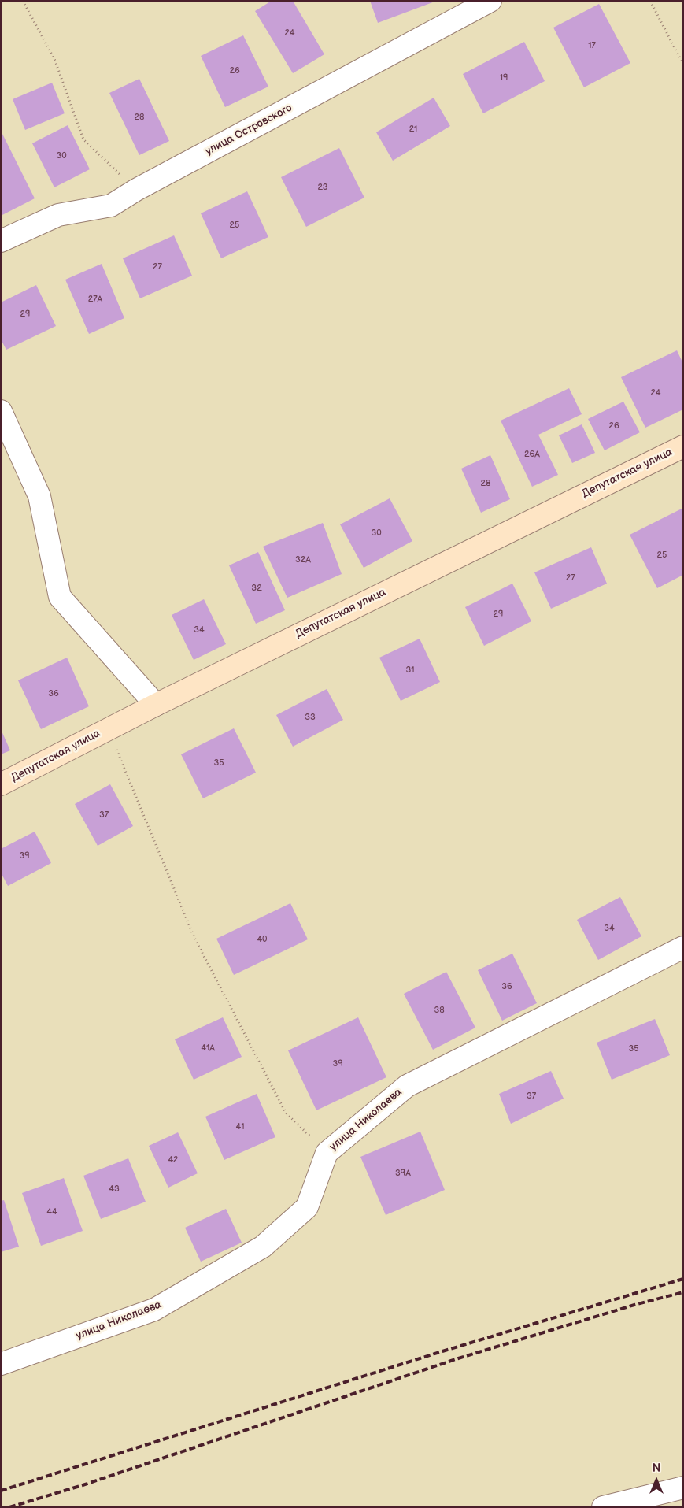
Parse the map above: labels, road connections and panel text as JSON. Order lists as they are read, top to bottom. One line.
{"streets":{"main road":["Депутатская улица"],"street":["улица Островского","улица Николаева"]},"house_numbers":["24","17","26","19","28","21","30","23","25","27","27А","29","24","26","26А","28","30","25","32А","27","32","29","34","31","36","33","35","37","39","34","40","36","38","41А","35","39","37","41","42","39А","43","44"],"north":"top"}
